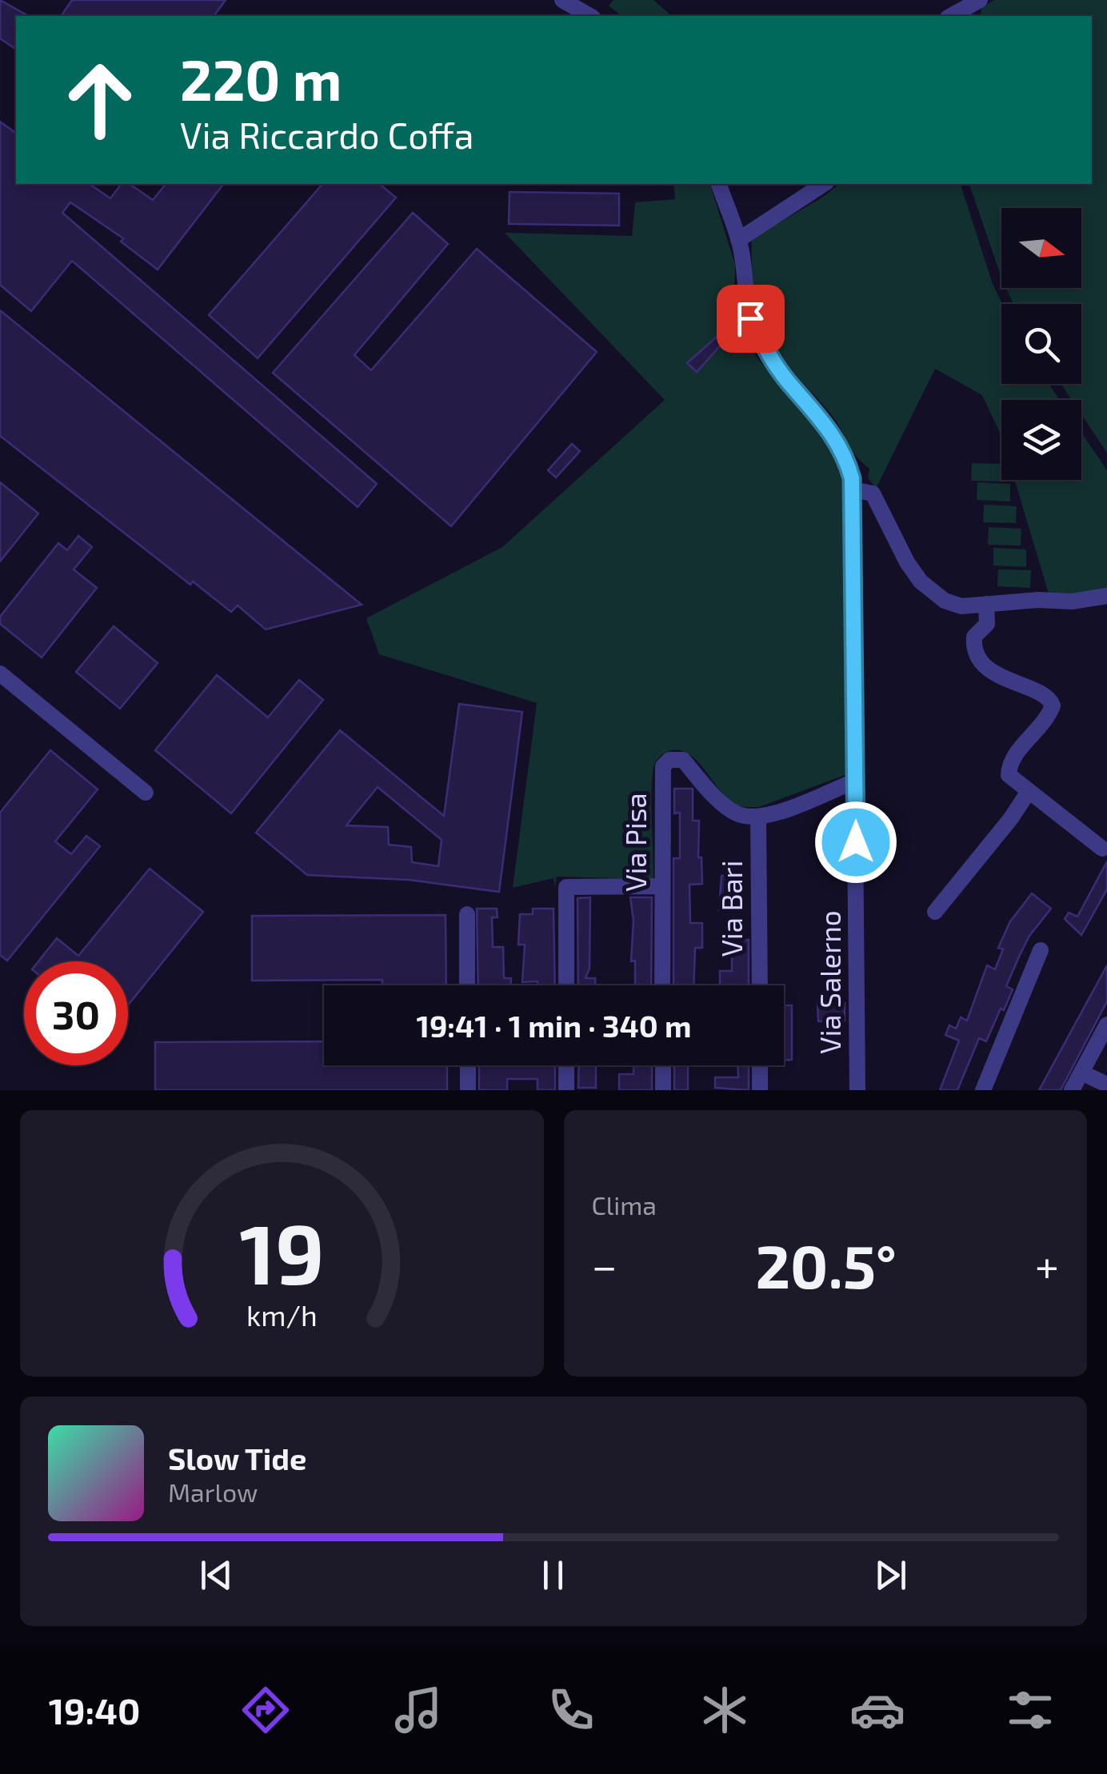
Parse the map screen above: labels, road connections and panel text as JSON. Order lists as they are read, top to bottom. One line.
{"streets":{"street":["Via Pisa","Via Bari","Via Salerno"]},"crossings":[["Via Pisa","Via Bari"]],"north":"right","page":{"turn":["220 m","Via Riccardo Coffa"],"limit":"30","trip":"19:41 · 1 min · 340 m","tile":"Clima","heat":["−","20.5°","+"],"song":["Slow Tide","Marlow"],"tabs":"19:40","gauge":["19","km/h"]}}
